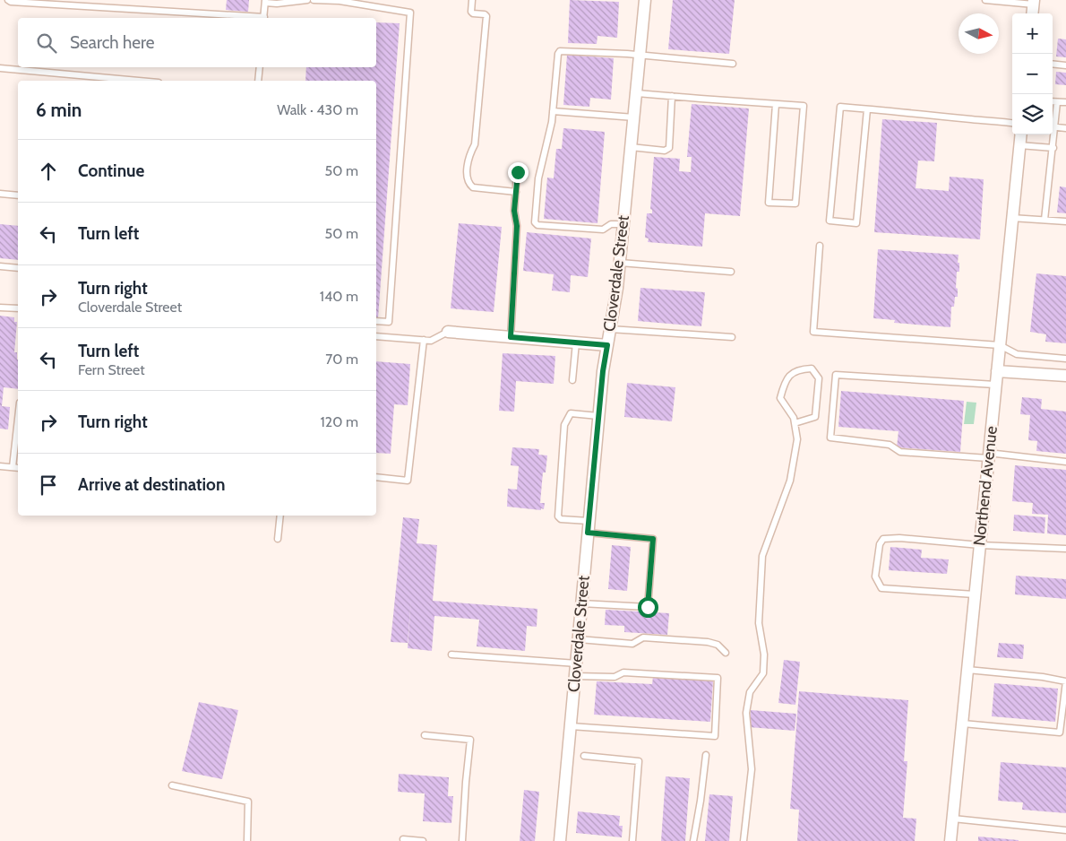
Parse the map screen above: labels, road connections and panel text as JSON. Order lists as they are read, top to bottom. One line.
{"streets":{"street":["Cloverdale Street","Northend Avenue"]},"north":"right","page":{"map_buttons":["+","−"],"search":"Search here","heading":["6 min","Walk · 430 m"],"list":[["Continue","50 m"],["Turn left","50 m"],["Turn right","Cloverdale Street","140 m"],["Turn left","Fern Street","70 m"],["Turn right","120 m"],"Arrive at destination"]}}
